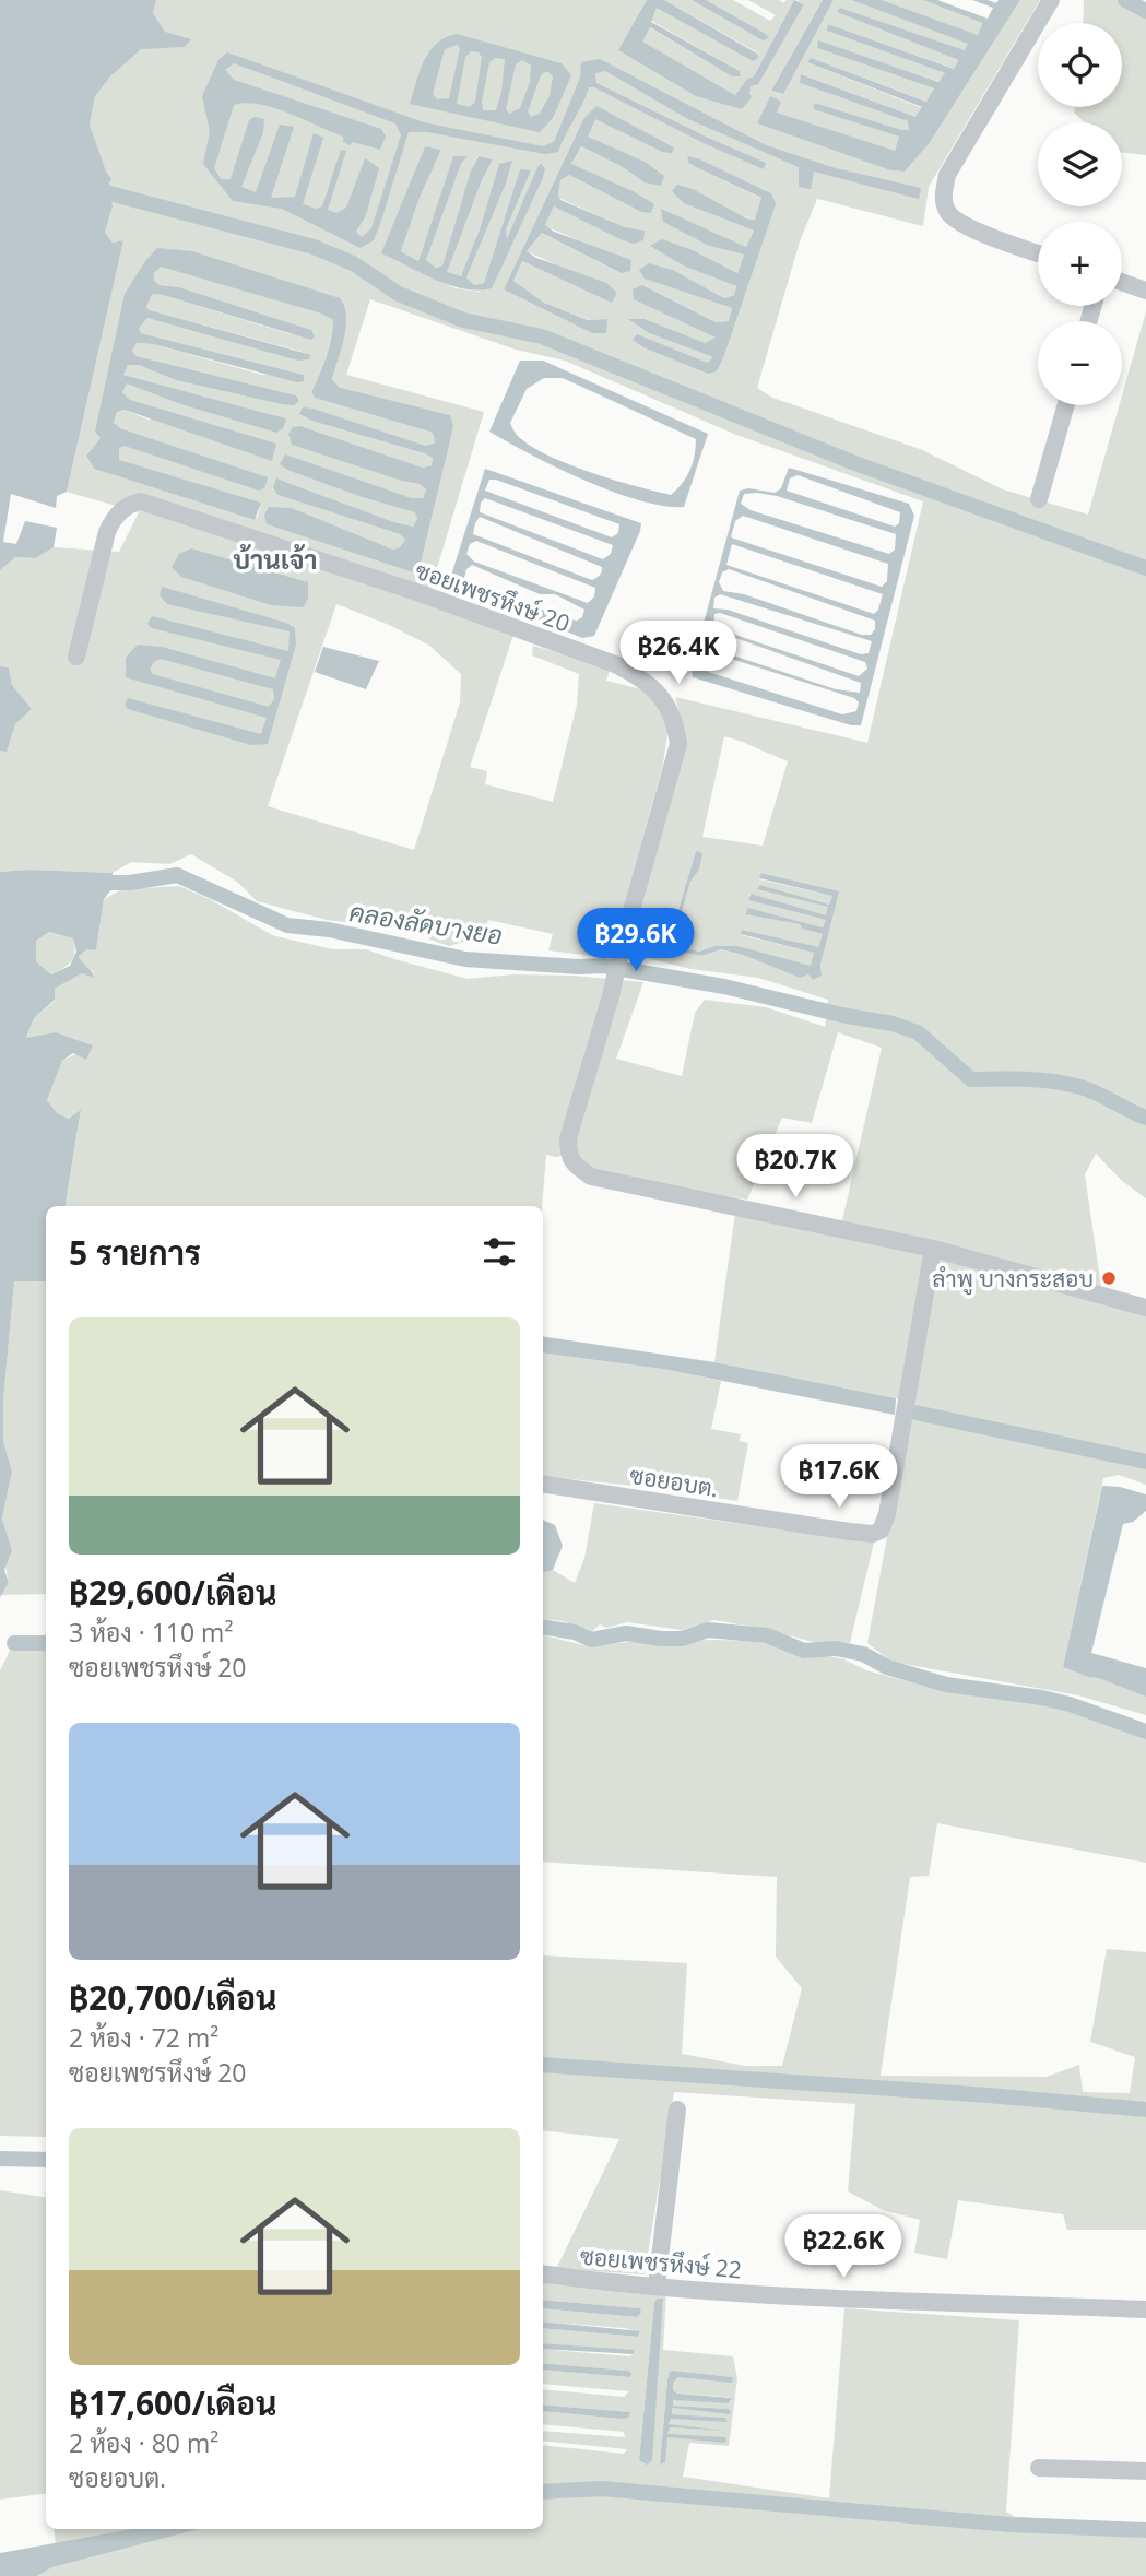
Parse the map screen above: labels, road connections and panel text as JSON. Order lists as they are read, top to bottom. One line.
{"streets":{"street":["ซอยเพชรหึงษ์ 20","ซอยอบต.","ซอยเพชรหึงษ์ 22"]},"crossings":[["ซอยเพชรหึงษ์ 20","ซอยอบต."]],"districts":["บ้านเจ้า"],"water":["คลองลัดบางยอ"],"places":["ลำพู บางกระสอบ"],"page":{"map_buttons":["+","−"],"price":["฿26.4K","฿29.6K","฿20.7K","฿17.6K","฿22.6K"],"heading":"5 รายการ","list":[{"name":"฿29,600/เดือน","note":"3 ห้อง · 110 m² · ซอยเพชรหึงษ์ 20"},{"name":"฿20,700/เดือน","note":"2 ห้อง · 72 m² · ซอยเพชรหึงษ์ 20"},{"name":"฿17,600/เดือน","note":"2 ห้อง · 80 m² · ซอยอบต."}]}}
